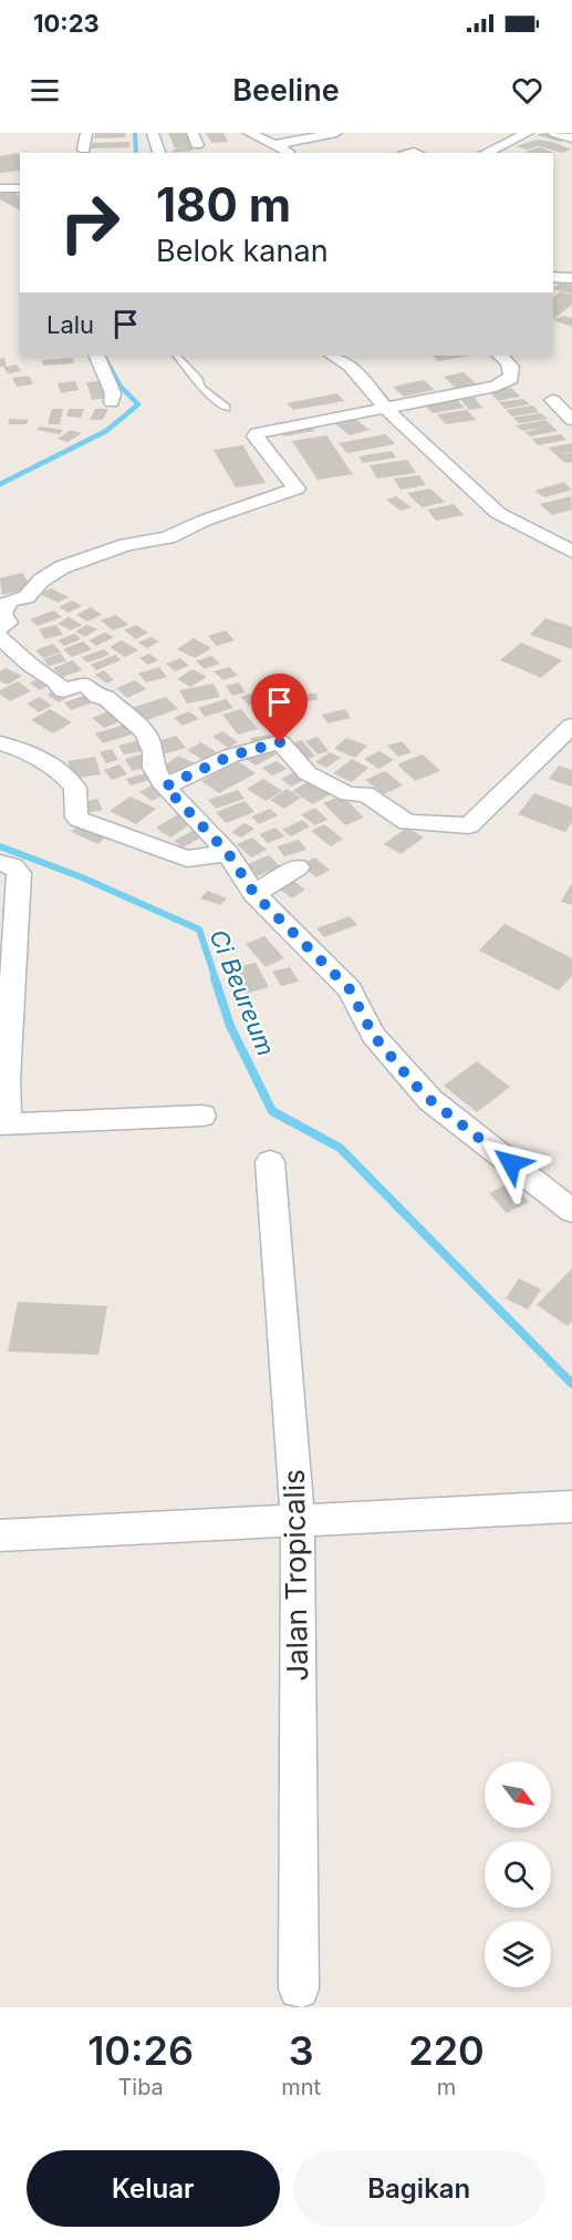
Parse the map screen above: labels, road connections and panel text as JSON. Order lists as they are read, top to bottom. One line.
{"streets":{"street":["Jalan Tropicalis"]},"water":["Ci Beureum"],"north":"bottom right","page":{"status":"10:23","header":"Beeline","turn":["180 m","Belok kanan"],"then":"Lalu","eta":["10:26","Tiba","3","mnt","220","m"],"buttons":["Keluar","Bagikan"]}}
